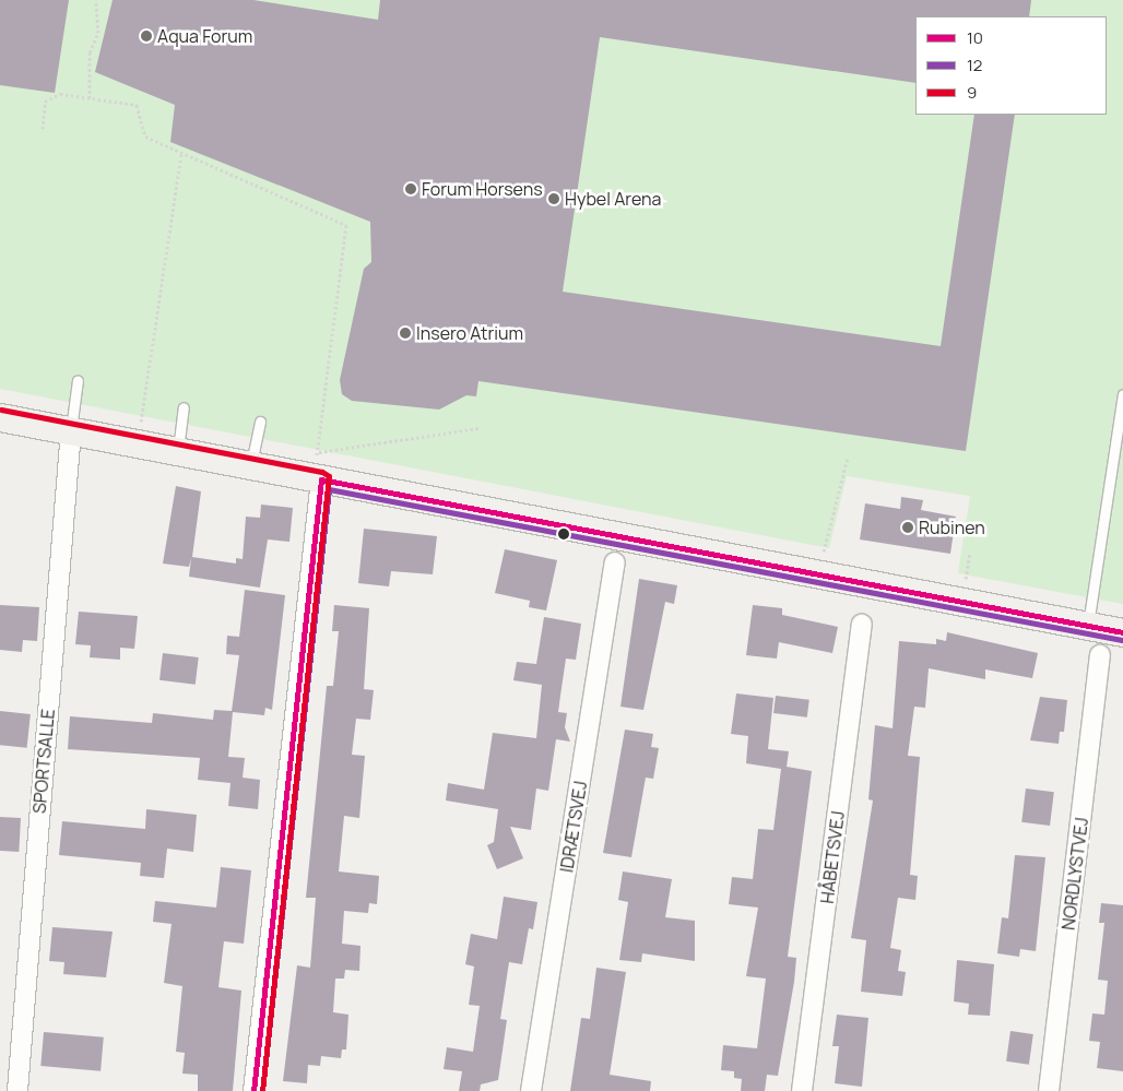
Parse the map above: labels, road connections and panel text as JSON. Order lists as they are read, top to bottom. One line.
{"streets":{"street":["SPORTSALLE","IDRÆTSVEJ","HÅBETSVEJ","NORDLYSTVEJ"]},"places":["Aqua Forum","Forum Horsens","Hybel Arena","Insero Atrium","Rubinen"],"lines":["transit line 9","transit line 10","transit line 12"],"legend":["10","12","9"]}
